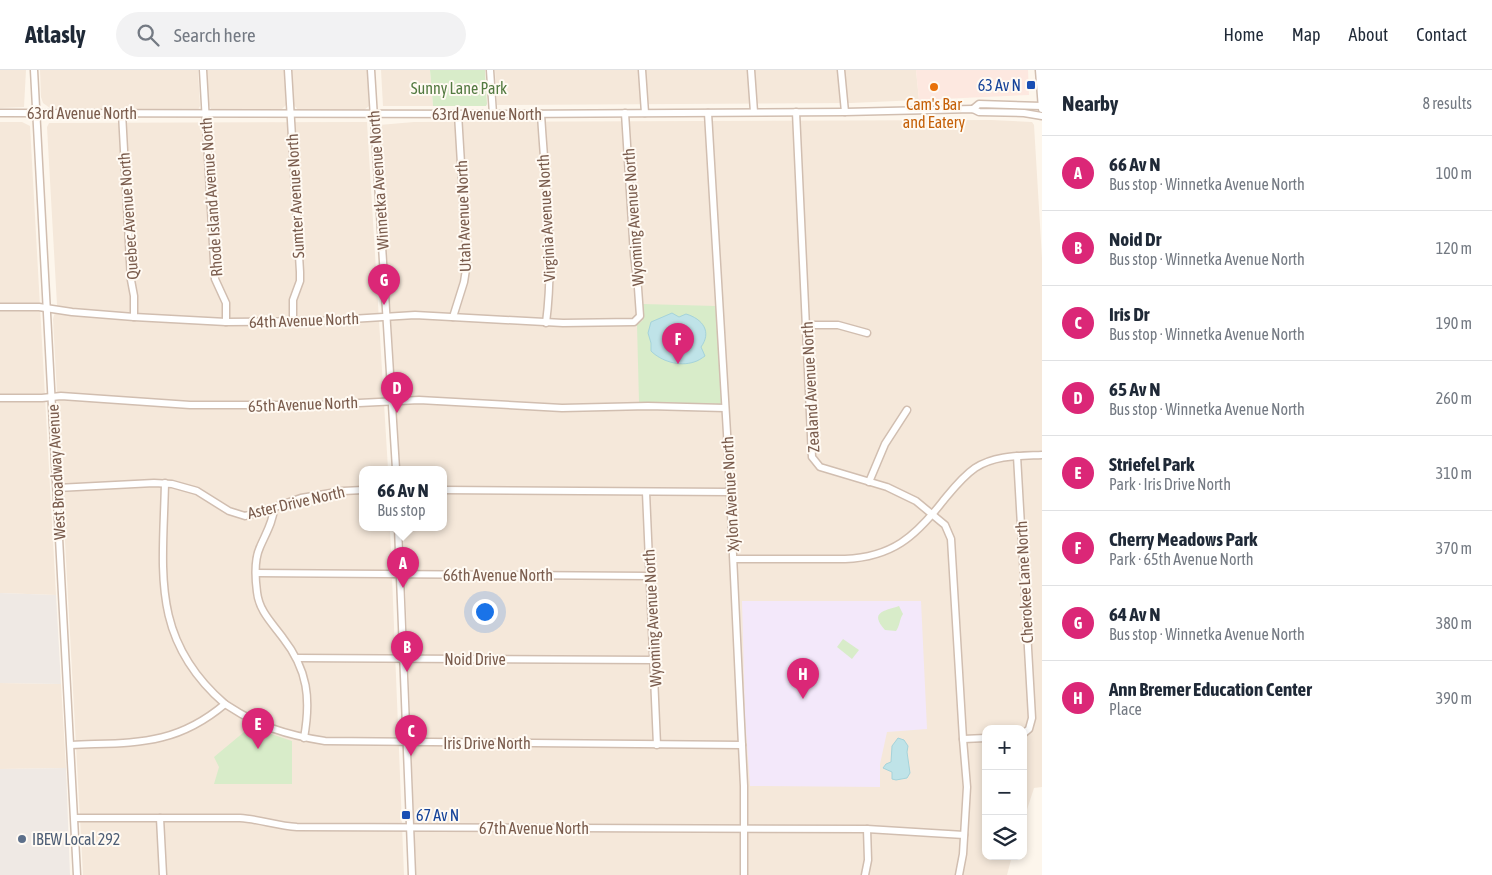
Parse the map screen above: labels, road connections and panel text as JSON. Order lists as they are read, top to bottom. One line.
{"streets":{"street":["63rd Avenue North","Winnetka Avenue North","Sumter Avenue North","Rhode Island Avenue North","Quebec Avenue North","Utah Avenue North","Wyoming Avenue North","Virginia Avenue North","64th Avenue North","Zealand Avenue North","65th Avenue North","West Broadway Avenue","Xylon Avenue North","Aster Drive North","66th Avenue North","Cherokee Lane North","Noid Drive","Iris Drive North","67th Avenue North"]},"crossings":[["63rd Avenue North","Winnetka Avenue North"],["63rd Avenue North","Sumter Avenue North"],["63rd Avenue North","Rhode Island Avenue North"],["63rd Avenue North","Quebec Avenue North"],["63rd Avenue North","Utah Avenue North"],["63rd Avenue North","Wyoming Avenue North"],["63rd Avenue North","Virginia Avenue North"],["63rd Avenue North","Zealand Avenue North"],["63rd Avenue North","West Broadway Avenue"],["63rd Avenue North","Xylon Avenue North"],["Winnetka Avenue North","64th Avenue North"],["Winnetka Avenue North","65th Avenue North"],["Sumter Avenue North","64th Avenue North"],["Rhode Island Avenue North","64th Avenue North"],["Quebec Avenue North","64th Avenue North"],["Utah Avenue North","64th Avenue North"],["Wyoming Avenue North","64th Avenue North"],["Wyoming Avenue North","66th Avenue North"],["Wyoming Avenue North","Noid Drive"],["Wyoming Avenue North","Iris Drive North"],["Virginia Avenue North","64th Avenue North"],["64th Avenue North","West Broadway Avenue"],["Zealand Avenue North","67th Avenue North"],["65th Avenue North","West Broadway Avenue"],["65th Avenue North","Xylon Avenue North"],["West Broadway Avenue","Aster Drive North"],["West Broadway Avenue","67th Avenue North"],["Xylon Avenue North","Iris Drive North"],["Xylon Avenue North","67th Avenue North"]],"parks":["Sunny Lane Park"],"places":{"transit":["63 Av N","67 Av N"],"other":["Cam's Bar and Eatery","IBEW Local 292"]},"page":{"header":"Atlasly","search":"Search here","nav":["Home","Map","About","Contact"],"heading":["Nearby","8 results"],"list":[{"mark":"A","name":"66 Av N","note":"Bus stop · Winnetka Avenue North","value":"100 m"},{"mark":"B","name":"Noid Dr","note":"Bus stop · Winnetka Avenue North","value":"120 m"},{"mark":"C","name":"Iris Dr","note":"Bus stop · Winnetka Avenue North","value":"190 m"},{"mark":"D","name":"65 Av N","note":"Bus stop · Winnetka Avenue North","value":"260 m"},{"mark":"E","name":"Striefel Park","note":"Park · Iris Drive North","value":"310 m"},{"mark":"F","name":"Cherry Meadows Park","note":"Park · 65th Avenue North","value":"370 m"},{"mark":"G","name":"64 Av N","note":"Bus stop · Winnetka Avenue North","value":"380 m"},{"mark":"H","name":"Ann Bremer Education Center","note":"Place","value":"390 m"}],"pins":["G","F","D","A","B","H","E","C"],"popup":["66 Av N","Bus stop"],"map_buttons":["+","−"]}}
